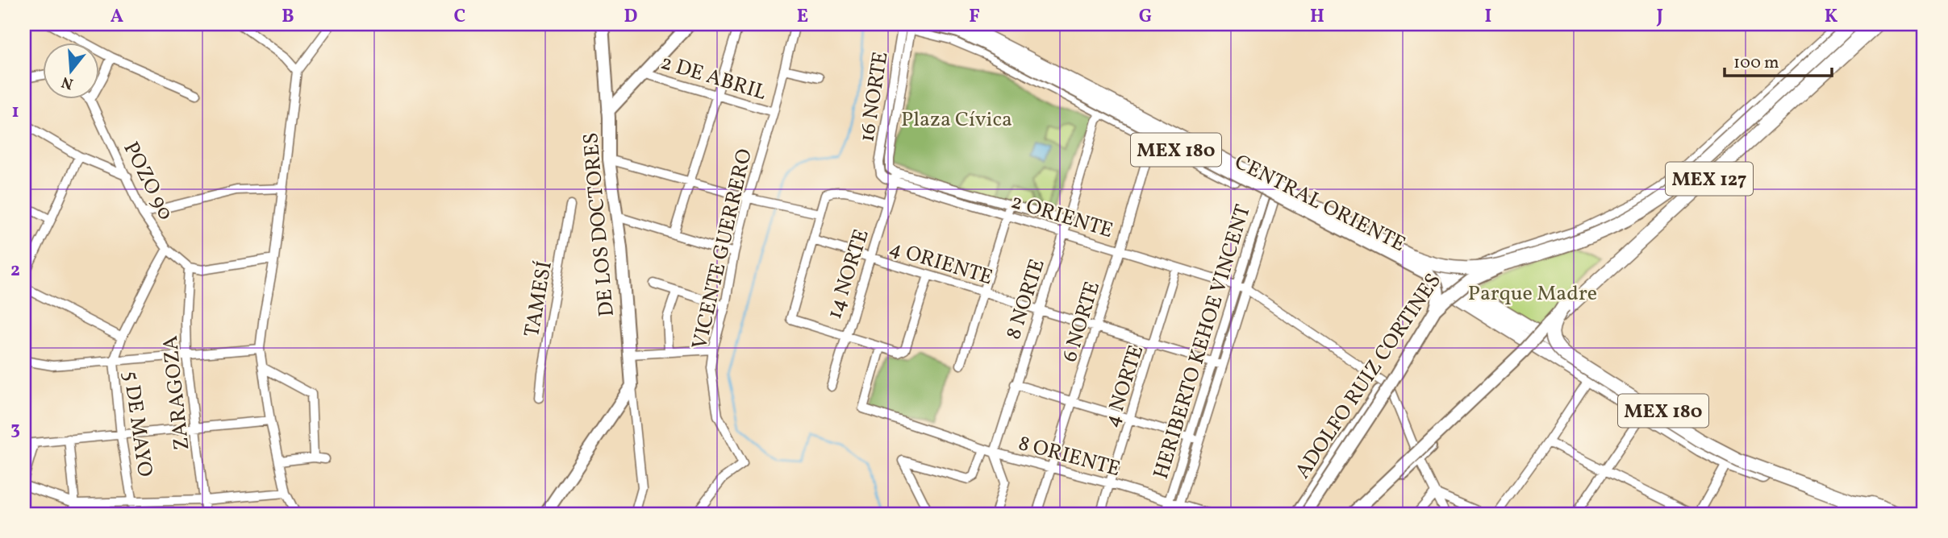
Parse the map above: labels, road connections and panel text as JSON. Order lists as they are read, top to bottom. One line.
{"streets":{"main road":["MEX 180","MEX 127","CENTRAL ORIENTE","DE LOS DOCTORES","ADOLFO RUIZ CORTINES"],"street":["2 DE ABRIL","16 NORTE","POZO 90","2 ORIENTE","VICENTE GUERRERO","4 ORIENTE","14 NORTE","TAMESÍ","8 NORTE","6 NORTE","HERIBERTO KEHOE VINCENT","4 NORTE","ZARAGOZA","5 DE MAYO","8 ORIENTE"]},"crossings":[["2 DE ABRIL","DE LOS DOCTORES"],["2 DE ABRIL","VICENTE GUERRERO"],["16 NORTE","CENTRAL ORIENTE"],["16 NORTE","2 ORIENTE"],["16 NORTE","14 NORTE"],["MEX 180","MEX 127"],["MEX 180","CENTRAL ORIENTE"],["MEX 180","ADOLFO RUIZ CORTINES"],["POZO 90","ZARAGOZA"],["POZO 90","5 DE MAYO"],["CENTRAL ORIENTE","8 NORTE"],["CENTRAL ORIENTE","6 NORTE"],["CENTRAL ORIENTE","HERIBERTO KEHOE VINCENT"],["CENTRAL ORIENTE","ADOLFO RUIZ CORTINES"],["2 ORIENTE","14 NORTE"],["2 ORIENTE","8 NORTE"],["2 ORIENTE","6 NORTE"],["2 ORIENTE","HERIBERTO KEHOE VINCENT"],["2 ORIENTE","ADOLFO RUIZ CORTINES"],["2 ORIENTE","4 NORTE"],["4 ORIENTE","14 NORTE"],["4 ORIENTE","8 NORTE"],["4 ORIENTE","6 NORTE"],["4 ORIENTE","HERIBERTO KEHOE VINCENT"],["4 ORIENTE","4 NORTE"],["8 NORTE","8 ORIENTE"],["6 NORTE","8 ORIENTE"],["HERIBERTO KEHOE VINCENT","8 ORIENTE"],["4 NORTE","8 ORIENTE"]],"parks":["Plaza Cívica","Parque Madre"],"scale_bar":"100 m","north":"bottom","grid":{"columns":["A","B","C","D","E","F","G","H","I","J","K"],"rows":["1","2","3"]}}
